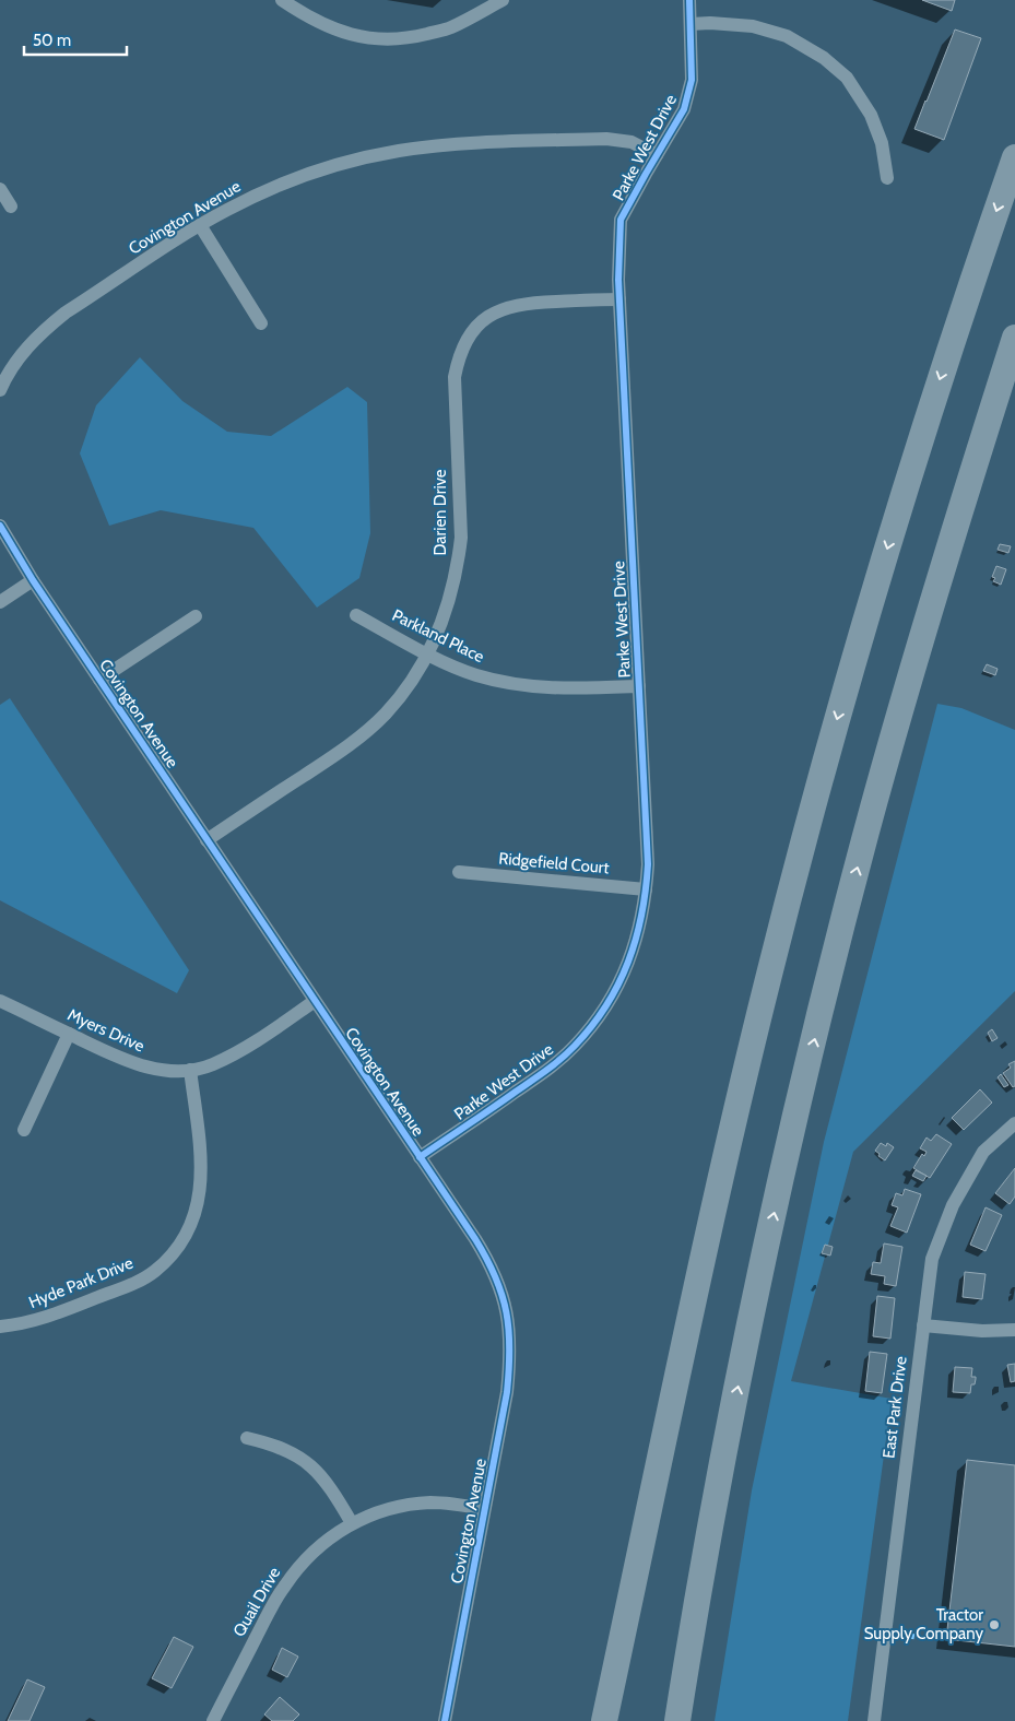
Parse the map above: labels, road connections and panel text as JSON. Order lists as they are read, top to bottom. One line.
{"streets":{"street":["Parke West Drive","Covington Avenue","Darien Drive","Parkland Place","Ridgefield Court","Myers Drive","Hyde Park Drive","East Park Drive","Quail Drive"]},"crossings":[["Parke West Drive","Covington Avenue"],["Parke West Drive","Darien Drive"],["Parke West Drive","Parkland Place"],["Parke West Drive","Ridgefield Court"],["Covington Avenue","Darien Drive"],["Covington Avenue","Myers Drive"],["Covington Avenue","Quail Drive"],["Darien Drive","Parkland Place"],["Myers Drive","Hyde Park Drive"]],"places":["Tractor Supply Company"],"scale_bar":"50 m"}
